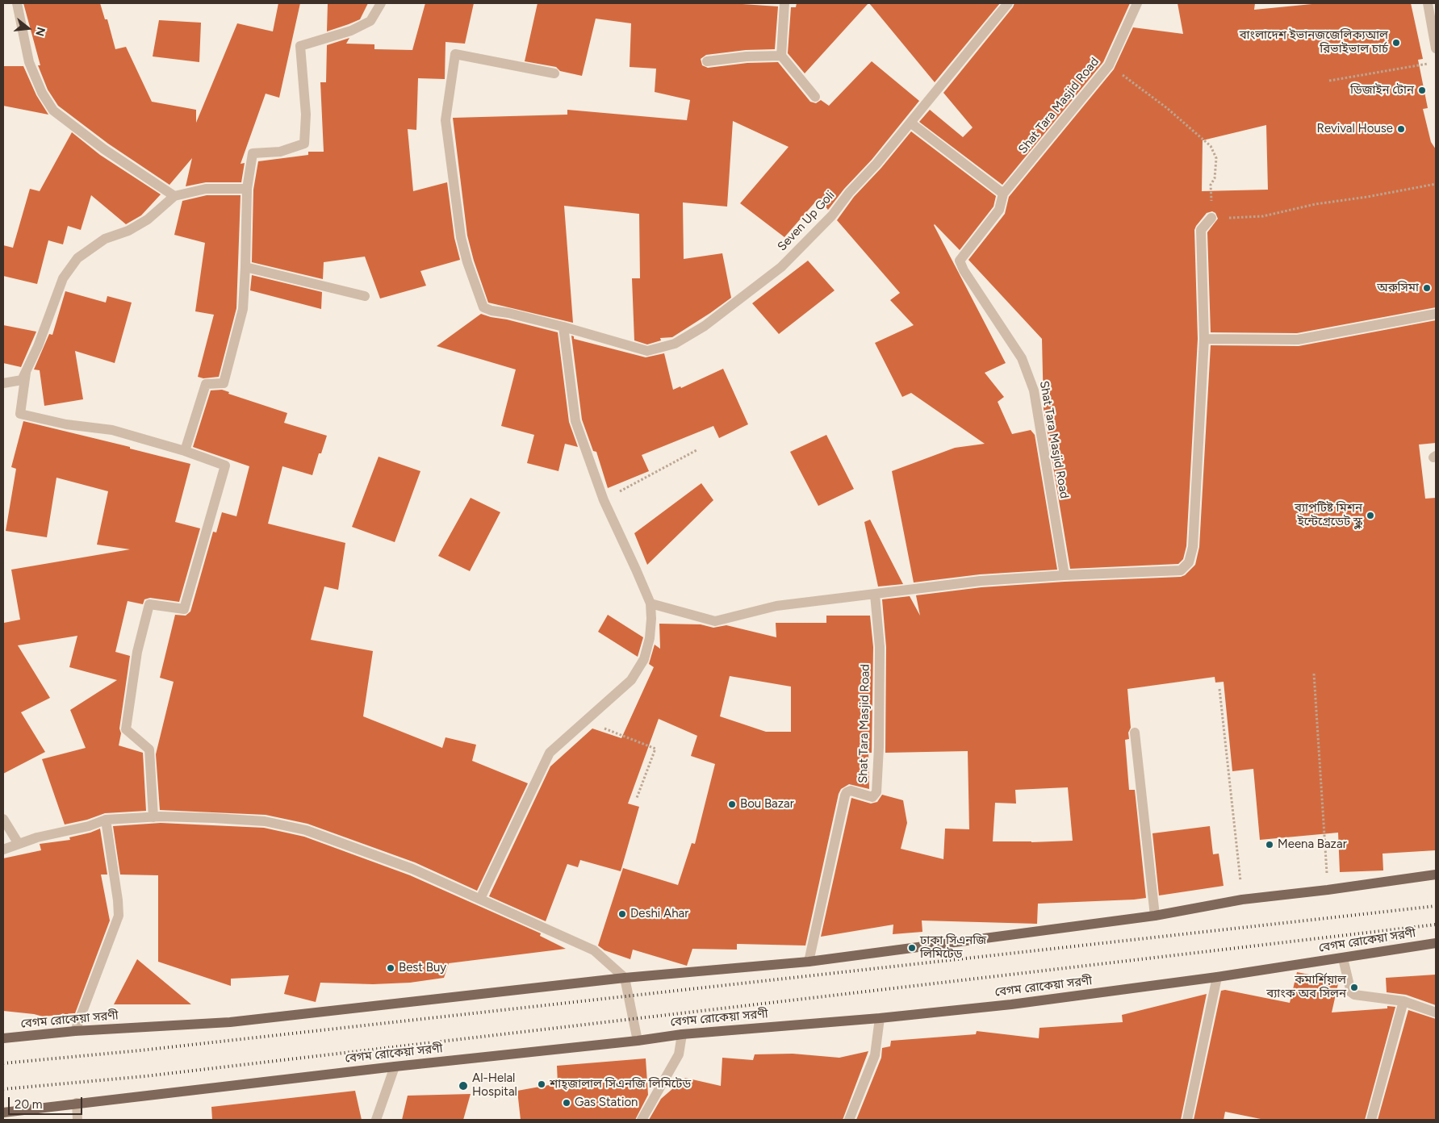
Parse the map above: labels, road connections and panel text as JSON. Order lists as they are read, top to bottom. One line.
{"streets":{"main road":["বেগম রোকেয়া সরণী"],"street":["Shat Tara Masjid Road","Seven Up Goli"]},"crossings":[["Shat Tara Masjid Road","বেগম রোকেয়া সরণী"]],"places":["বাংলাদেশ ইভানজজেলিক্যআল রিভাইভাল চার্চ","ডিজাইন টোন","Revival House","অরুসিমা","ব্যাপটিষ্ট মিশন ইন্টেগ্রেডেট স্কুল","Bou Bazar","Meena Bazar","Deshi Ahar","ঢাকা সিএনজি লিমিটেড","Best Buy","কমার্শিয়াল ব্যাংক অব সিলন","শাহ্জালাল সিএনজি লিমিটেড","Al-Helal Hospital","Gas Station"],"scale_bar":"20 m","north":"right"}
